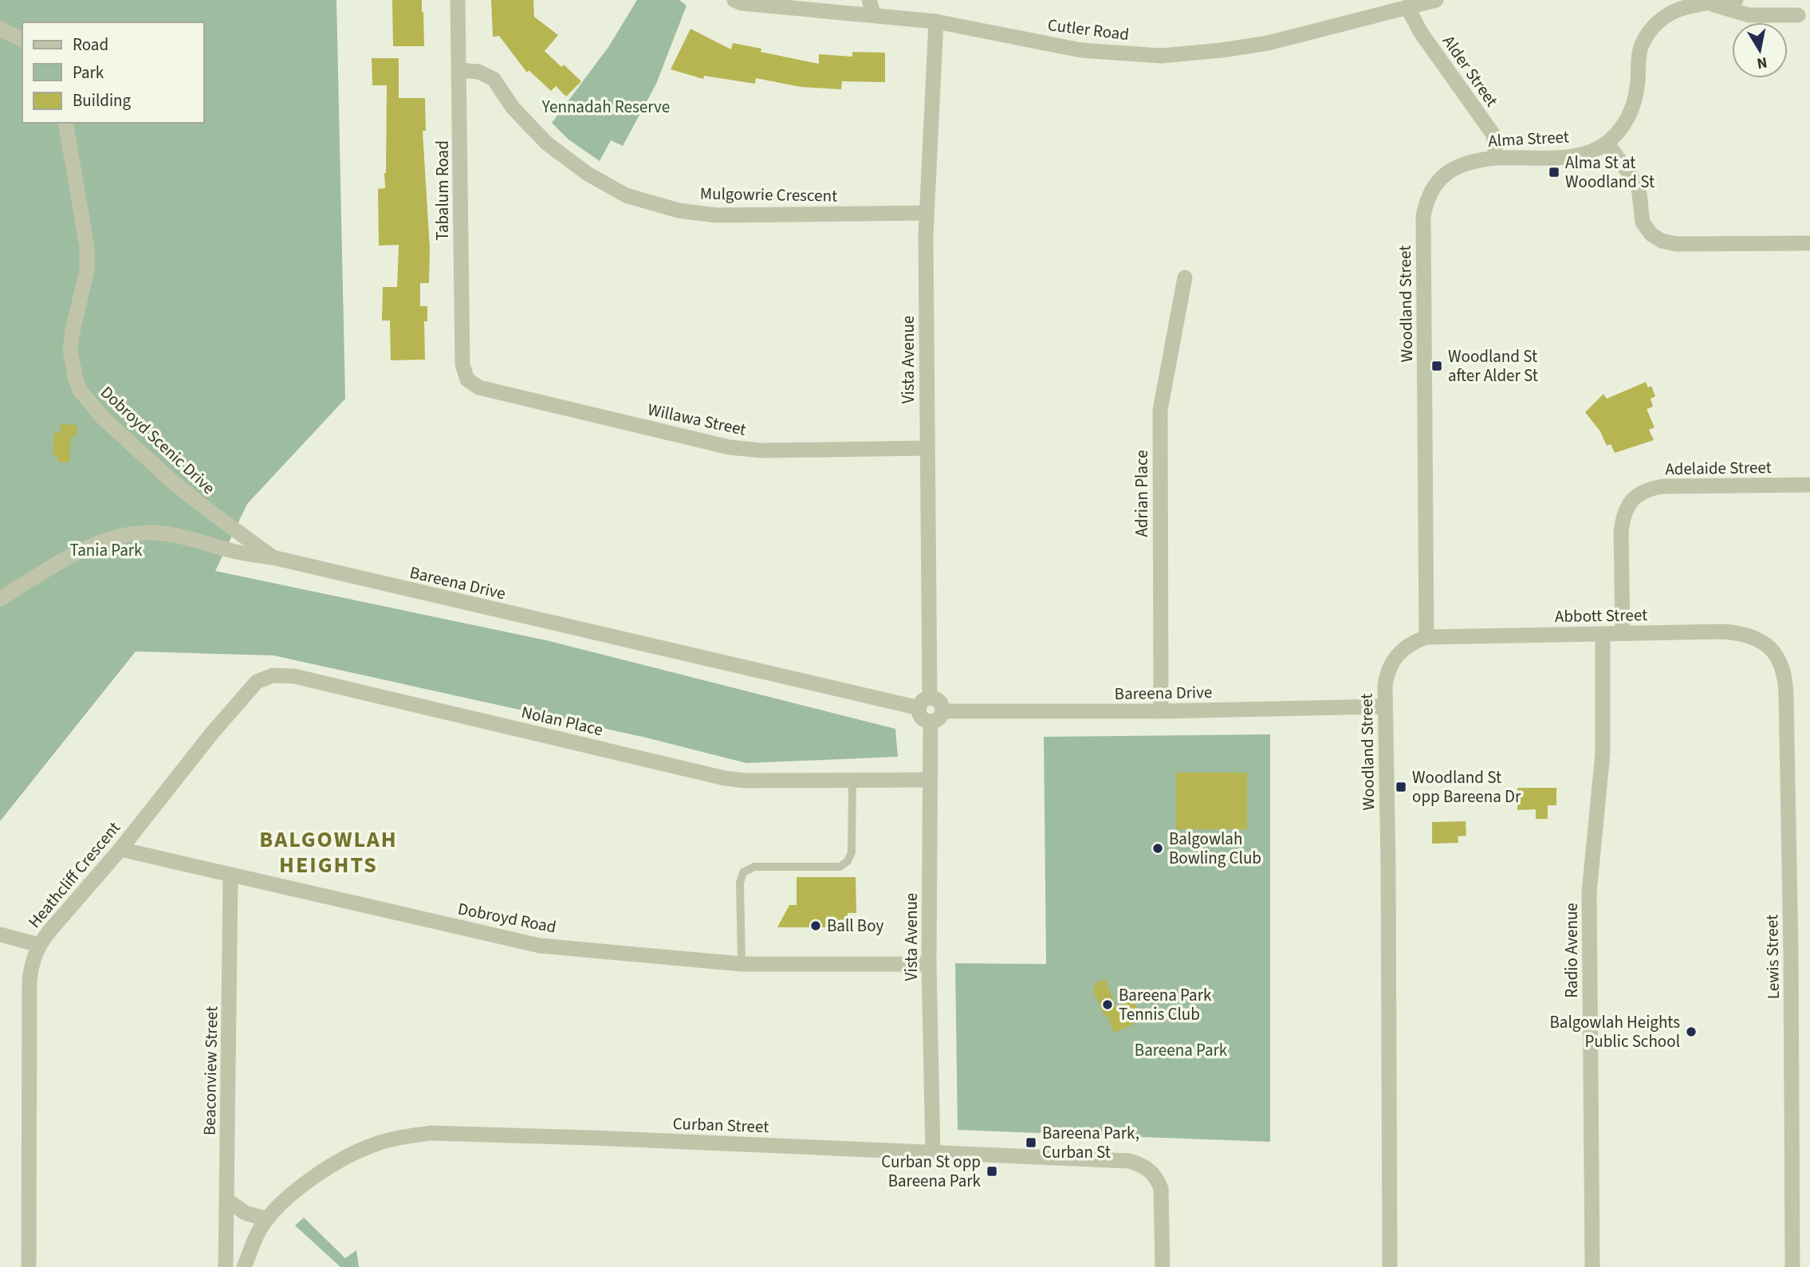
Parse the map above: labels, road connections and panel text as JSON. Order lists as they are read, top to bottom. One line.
{"streets":{"street":["Cutler Road","Alder Street","Alma Street","Tabalum Road","Mulgowrie Crescent","Woodland Street","Vista Avenue","Willawa Street","Dobroyd Scenic Drive","Adelaide Street","Adrian Place","Bareena Drive","Abbott Street","Nolan Place","Heathcliff Crescent","Dobroyd Road","Radio Avenue","Lewis Street","Beaconview Street","Curban Street"]},"crossings":[["Cutler Road","Alder Street"],["Cutler Road","Vista Avenue"],["Alder Street","Alma Street"],["Alma Street","Woodland Street"],["Tabalum Road","Mulgowrie Crescent"],["Tabalum Road","Willawa Street"],["Mulgowrie Crescent","Vista Avenue"],["Woodland Street","Bareena Drive"],["Woodland Street","Abbott Street"],["Vista Avenue","Willawa Street"],["Vista Avenue","Bareena Drive"],["Vista Avenue","Nolan Place"],["Vista Avenue","Dobroyd Road"],["Vista Avenue","Curban Street"],["Dobroyd Scenic Drive","Bareena Drive"],["Adelaide Street","Abbott Street"],["Adrian Place","Bareena Drive"],["Abbott Street","Radio Avenue"],["Abbott Street","Lewis Street"],["Nolan Place","Heathcliff Crescent"],["Heathcliff Crescent","Dobroyd Road"],["Dobroyd Road","Beaconview Street"]],"districts":["BALGOWLAH HEIGHTS"],"parks":["Yennadah Reserve","Tania Park","Bareena Park"],"places":{"transit":["Alma St at Woodland St","Woodland St after Alder St","Woodland St opp Bareena Dr","Bareena Park, Curban St","Curban St opp Bareena Park"],"other":["Balgowlah Bowling Club","Ball Boy","Bareena Park Tennis Club","Balgowlah Heights Public School"]},"legend":["Road","Park","Building"],"north":"bottom"}
